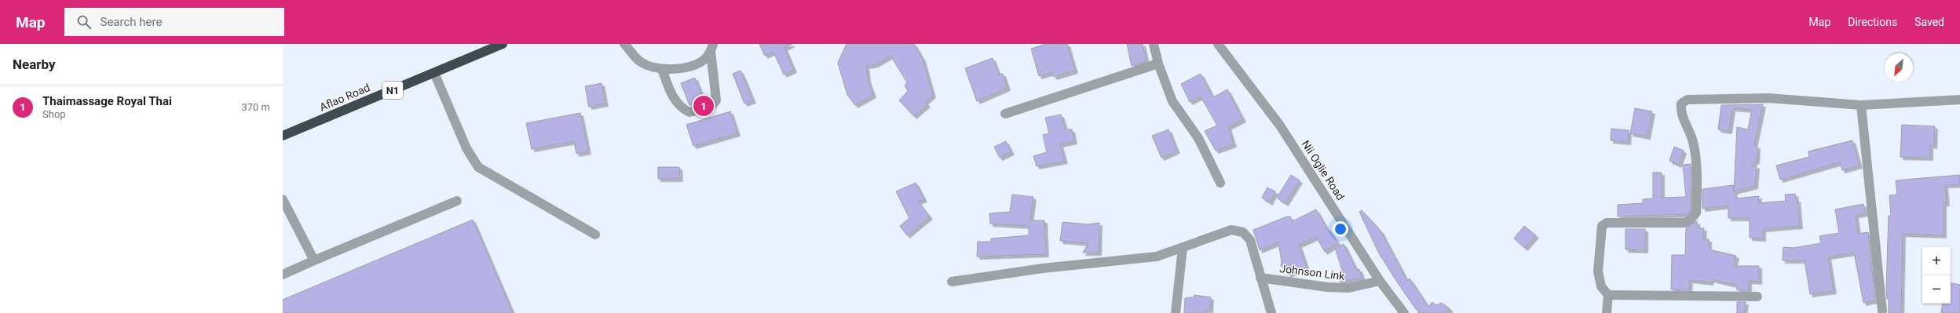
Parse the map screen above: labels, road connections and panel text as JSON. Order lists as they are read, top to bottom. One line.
{"streets":{"highway":["N1","Aflao Road"],"street":["Nii Oglie Road","Johnson Link"]},"crossings":[["Nii Oglie Road","Johnson Link"]],"north":"bottom left","page":{"header":"Map","search":"Search here","nav":["Map","Directions","Saved"],"heading":"Nearby","list":[{"mark":"1","name":"Thaimassage Royal Thai","note":"Shop","value":"370 m"}],"pins":"1","map_buttons":["+","−"]}}
